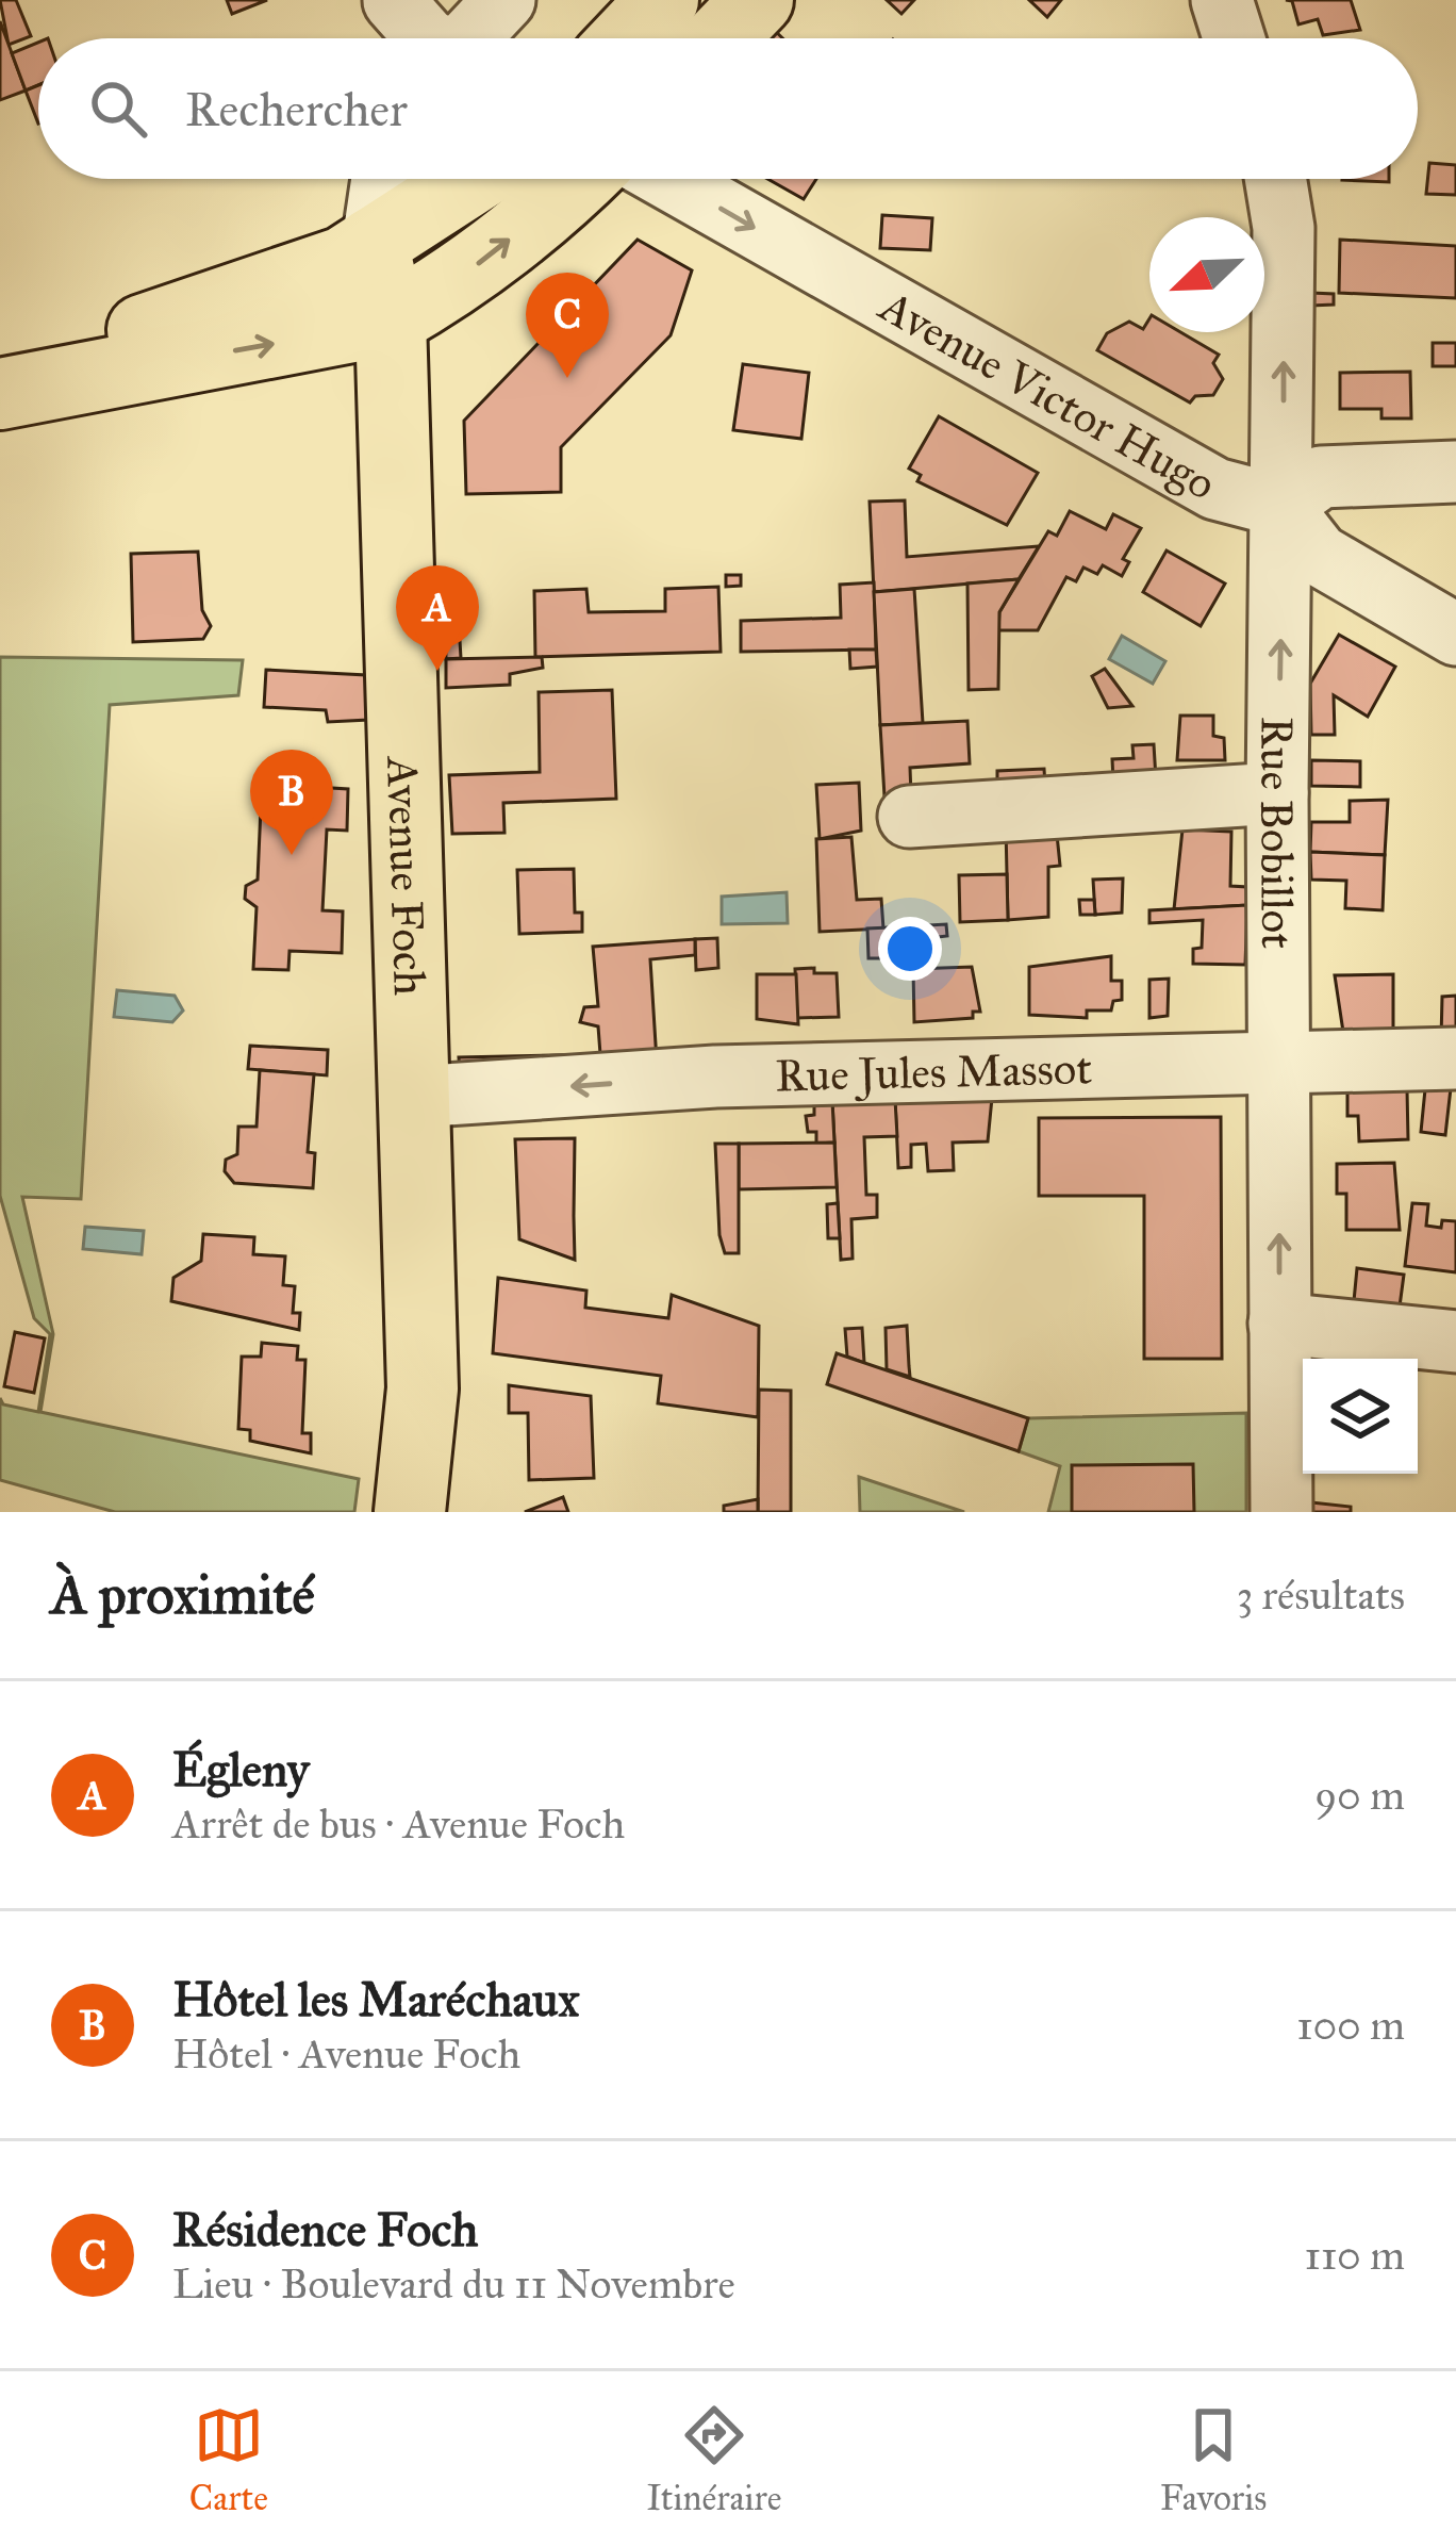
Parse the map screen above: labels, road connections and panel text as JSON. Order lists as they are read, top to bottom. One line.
{"streets":{"main road":["Avenue Foch"],"street":["Avenue Victor Hugo","Rue Bobillot","Rue Jules Massot"]},"crossings":[["Avenue Victor Hugo","Rue Bobillot"],["Rue Bobillot","Rue Jules Massot"],["Avenue Foch","Rue Jules Massot"]],"one_way":["Avenue Victor Hugo","Rue Bobillot"],"north":"bottom left","page":{"search":"Rechercher","pins":["C","A","B"],"heading":["À proximité","3 résultats"],"list":[{"mark":"A","name":"Égleny","note":"Arrêt de bus · Avenue Foch","value":"90 m"},{"mark":"B","name":"Hôtel les Maréchaux","note":"Hôtel · Avenue Foch","value":"100 m"},{"mark":"C","name":"Résidence Foch","note":"Lieu · Boulevard du 11 Novembre","value":"110 m"}],"nav":["Carte","Itinéraire","Favoris"]}}
